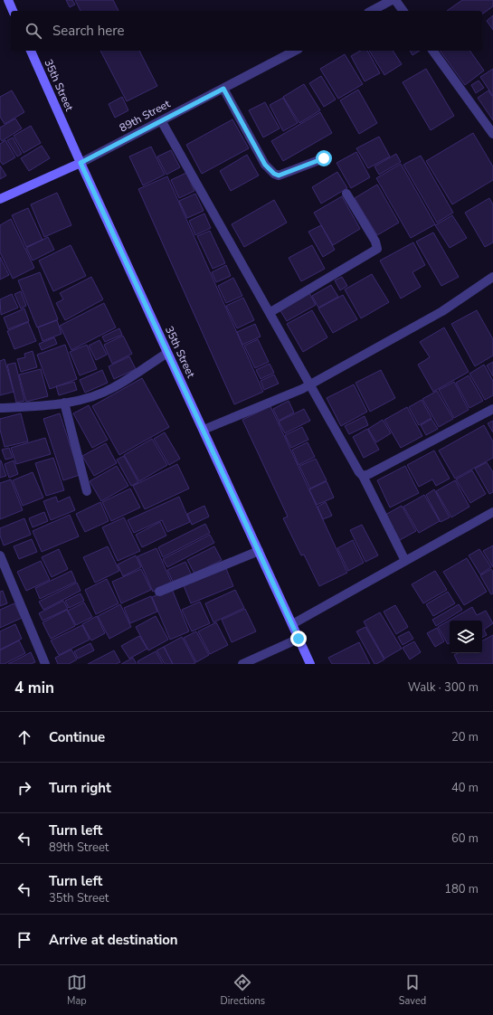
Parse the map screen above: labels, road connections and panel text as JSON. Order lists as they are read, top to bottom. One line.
{"streets":{"main road":["35th Street","89th Street"]},"crossings":[["35th Street","89th Street"]],"page":{"search":"Search here","heading":["4 min","Walk · 300 m"],"list":[["Continue","20 m"],["Turn right","40 m"],["Turn left","89th Street","60 m"],["Turn left","35th Street","180 m"],"Arrive at destination"],"nav":["Map","Directions","Saved"]}}
